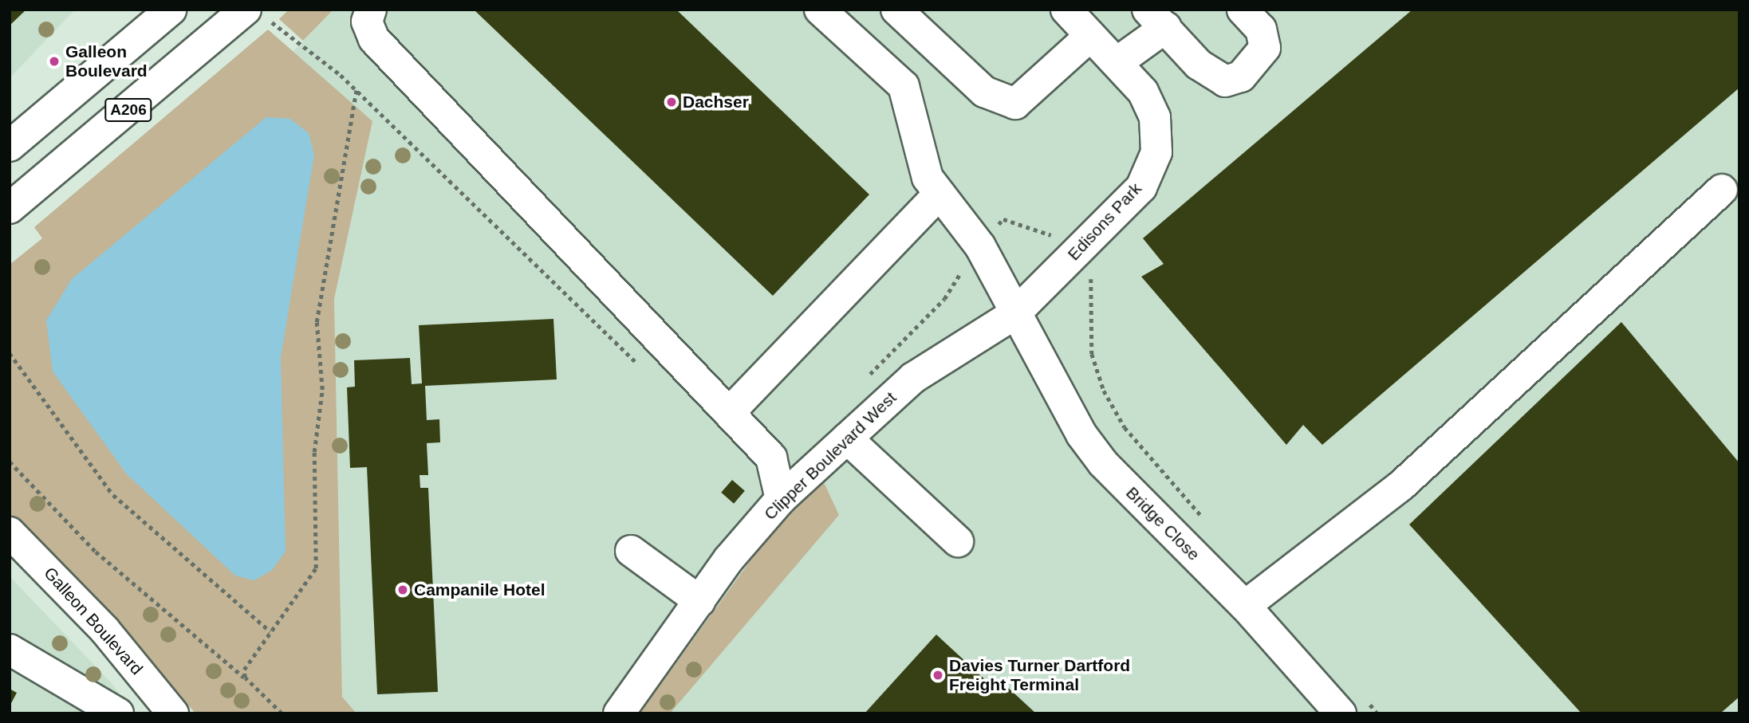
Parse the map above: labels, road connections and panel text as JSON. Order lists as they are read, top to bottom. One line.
{"streets":{"street":["A206","Edisons Park","Clipper Boulevard West","Bridge Close","Galleon Boulevard"]},"crossings":[["Edisons Park","Clipper Boulevard West"],["Edisons Park","Bridge Close"],["Clipper Boulevard West","Bridge Close"]],"places":["Galleon Boulevard","Dachser","Campanile Hotel","Davies Turner Dartford Freight Terminal"]}
